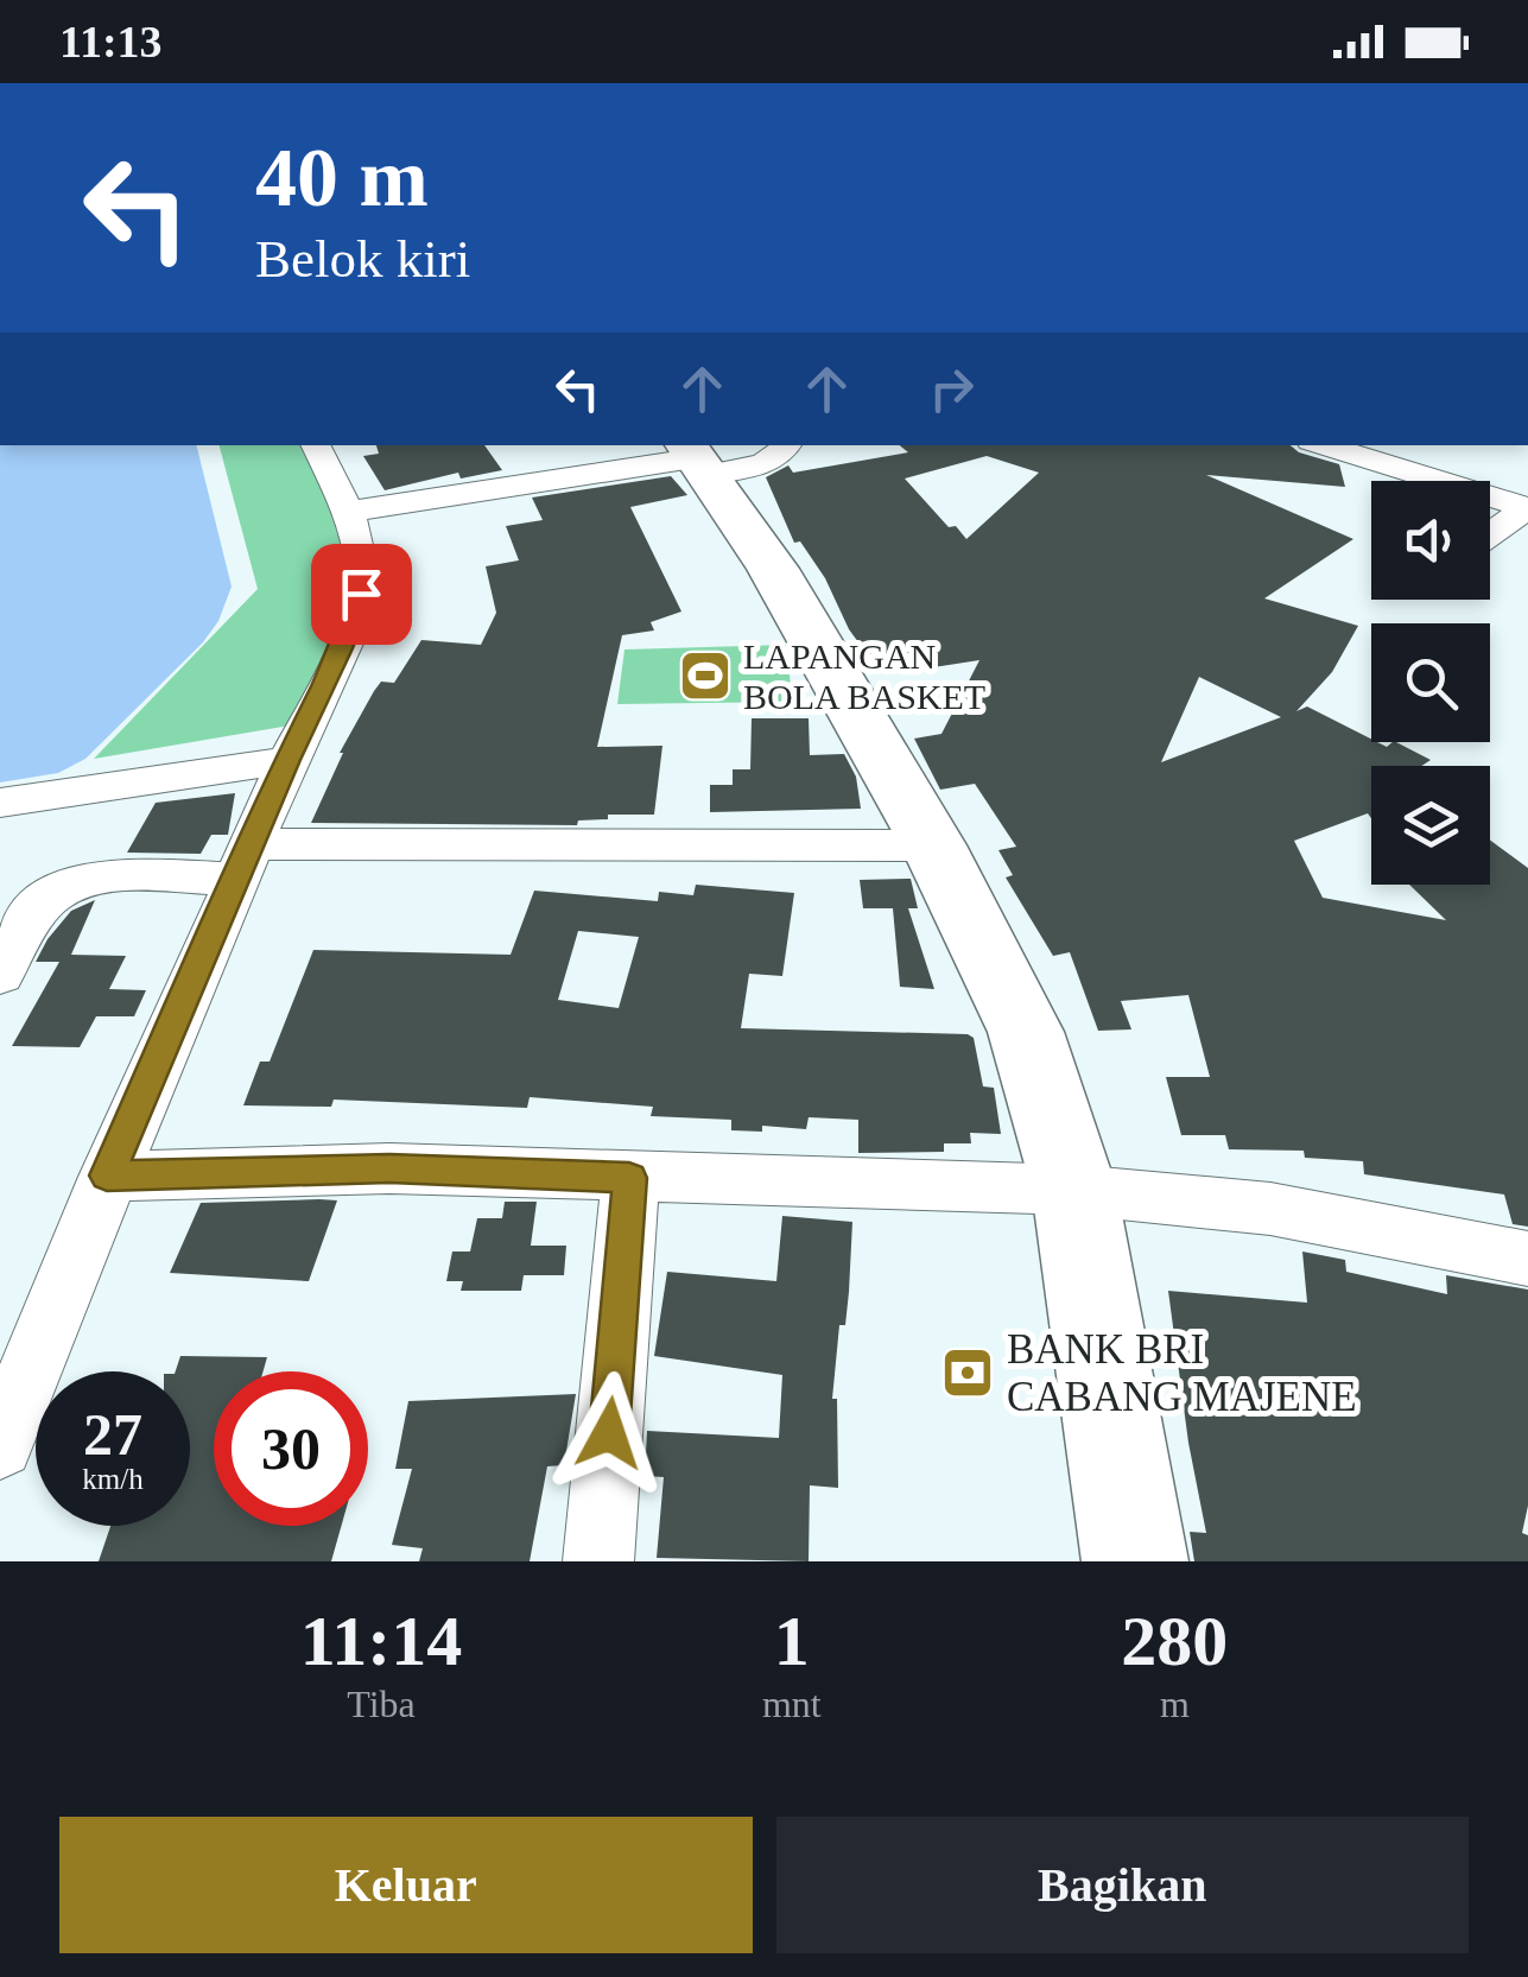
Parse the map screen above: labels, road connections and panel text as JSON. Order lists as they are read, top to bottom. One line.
{"places":{"sports":["LAPANGAN BOLA BASKET"],"bank":["BANK BRI CABANG MAJENE"]},"page":{"status":"11:13","turn":["40 m","Belok kiri"],"speed":"27 km/h","limit":"30","eta":["11:14","Tiba","1","mnt","280","m"],"buttons":["Keluar","Bagikan"]}}
